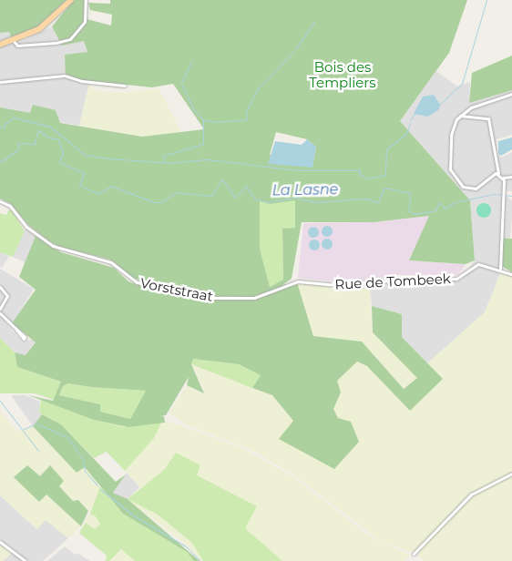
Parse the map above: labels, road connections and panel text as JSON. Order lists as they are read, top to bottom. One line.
{"streets":{"street":["Rue de Tombeek","Vorststraat"]},"crossings":[["Rue de Tombeek","Vorststraat"]],"water":["La Lasne"],"parks":["Bois des Templiers"]}
